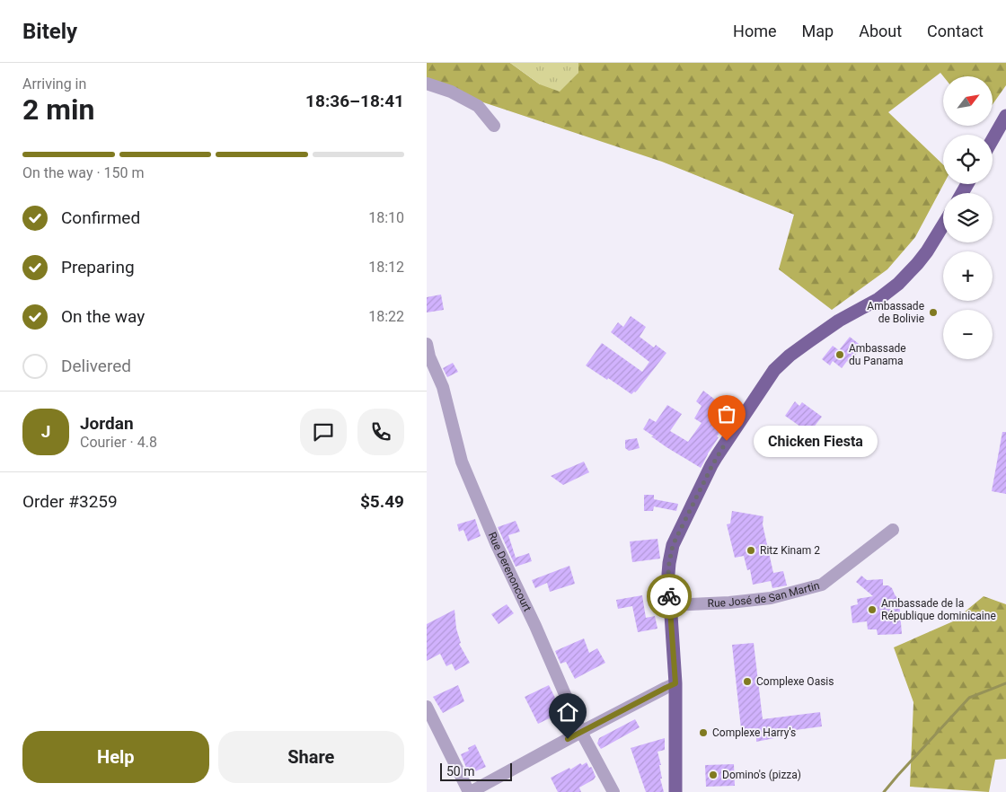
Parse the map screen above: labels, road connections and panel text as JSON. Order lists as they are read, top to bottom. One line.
{"streets":{"street":["Rue Derenoncourt","Rue José de San Martin"]},"places":["Ambassade de Bolivie","Ambassade du Panama","Chicken Fiesta","Ritz Kinam 2","Ambassade de la République dominicaine","Complexe Oasis","Complexe Harry's","Domino's (pizza)"],"scale_bar":"50 m","north":"top right","page":{"header":"Bitely","nav":["Home","Map","About","Contact"],"heading":["2 min","Arriving in","18:36–18:41"],"panel":["Jordan","Courier · 4.8","Order #3259","$5.49"],"map_buttons":["+","−"],"bar":"On the way · 150 m","list":[["Confirmed","18:10"],["Preparing","18:12"],["On the way","18:22"],"Delivered"],"round":"J","bubble":"Chicken Fiesta","buttons":["Help","Share"],"scale":"50 m"}}
